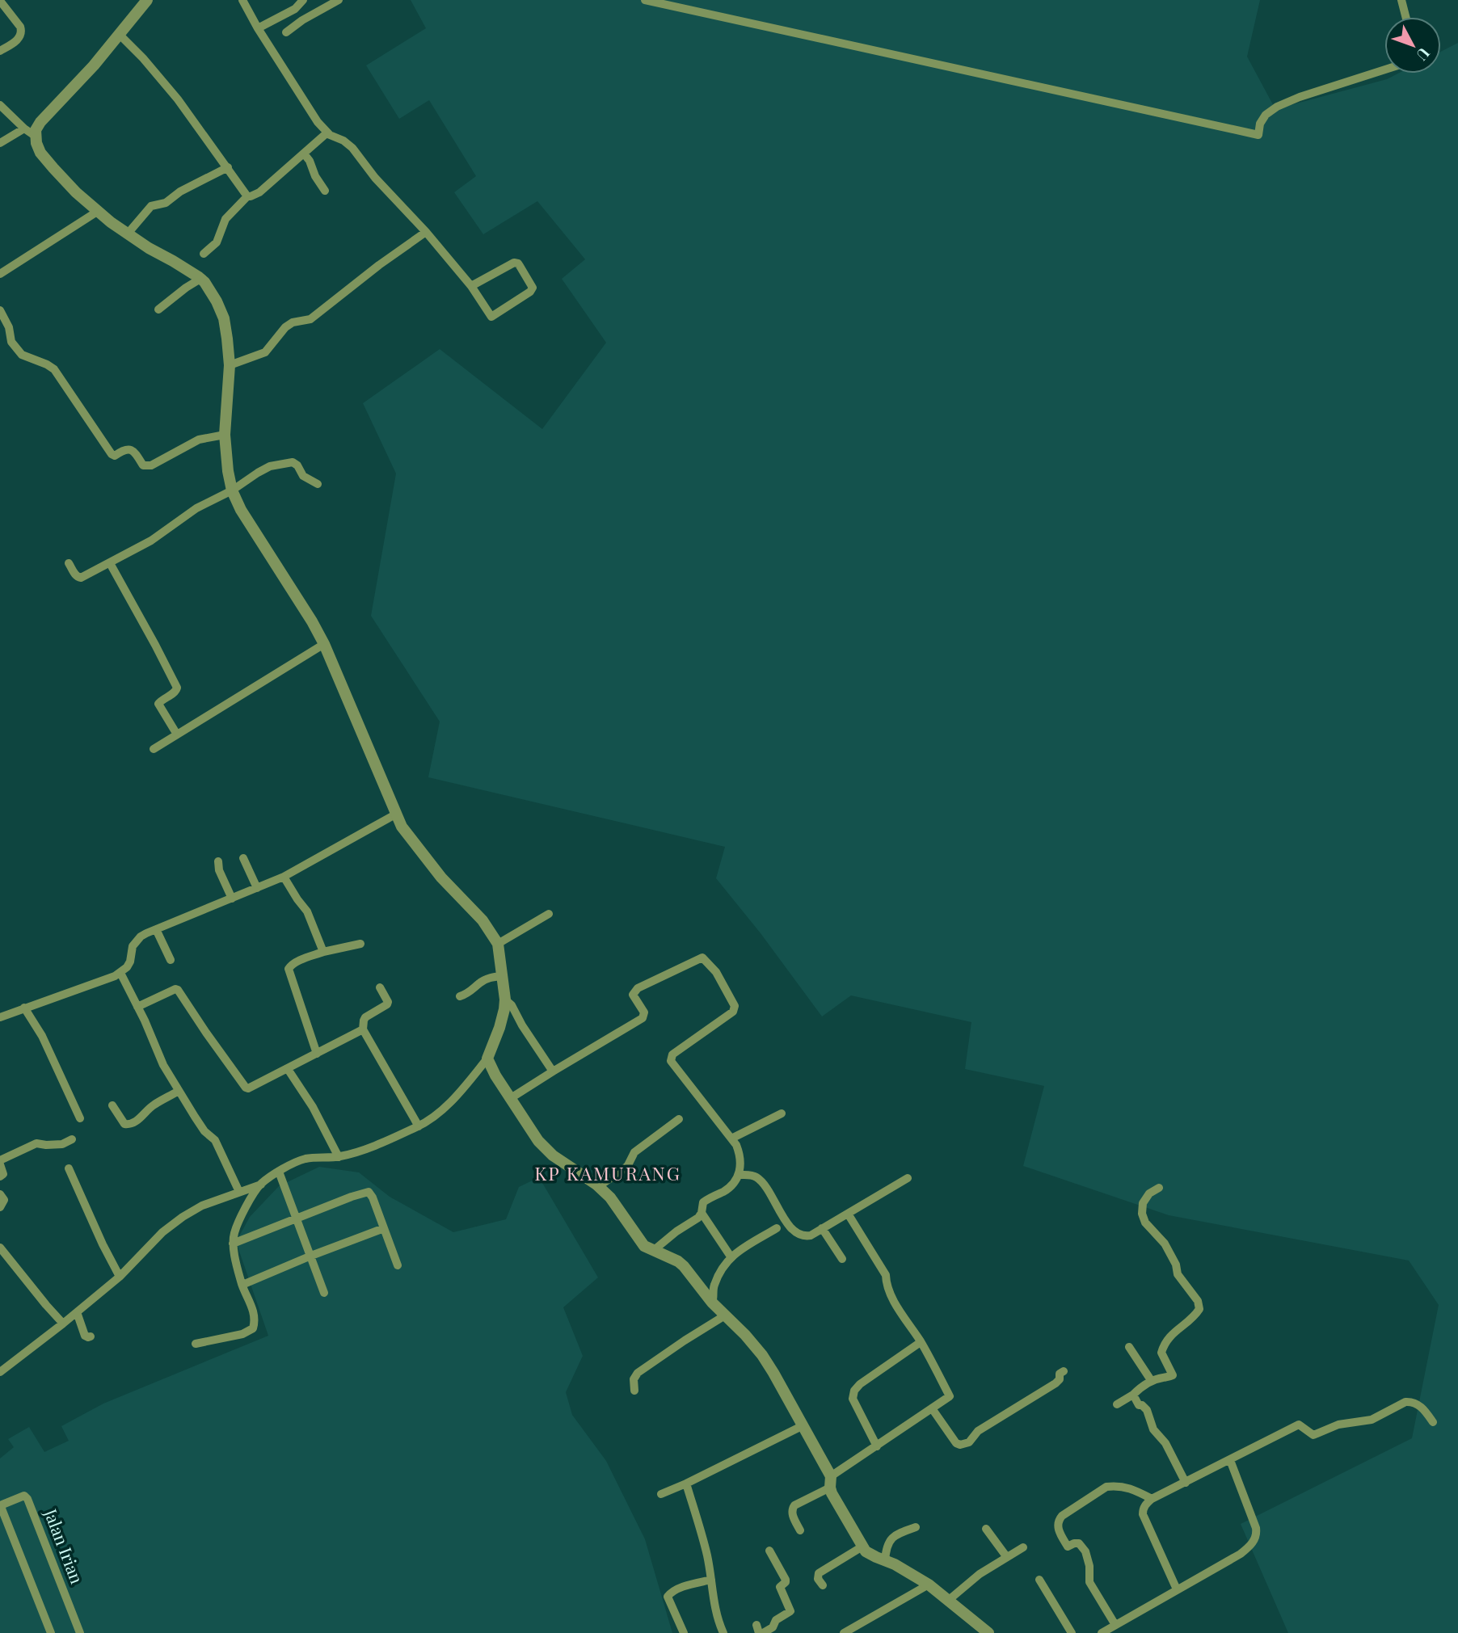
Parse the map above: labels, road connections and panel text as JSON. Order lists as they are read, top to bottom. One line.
{"streets":{"street":["Jalan Irian"]},"districts":["KP KAMURANG"],"north":"bottom right"}
